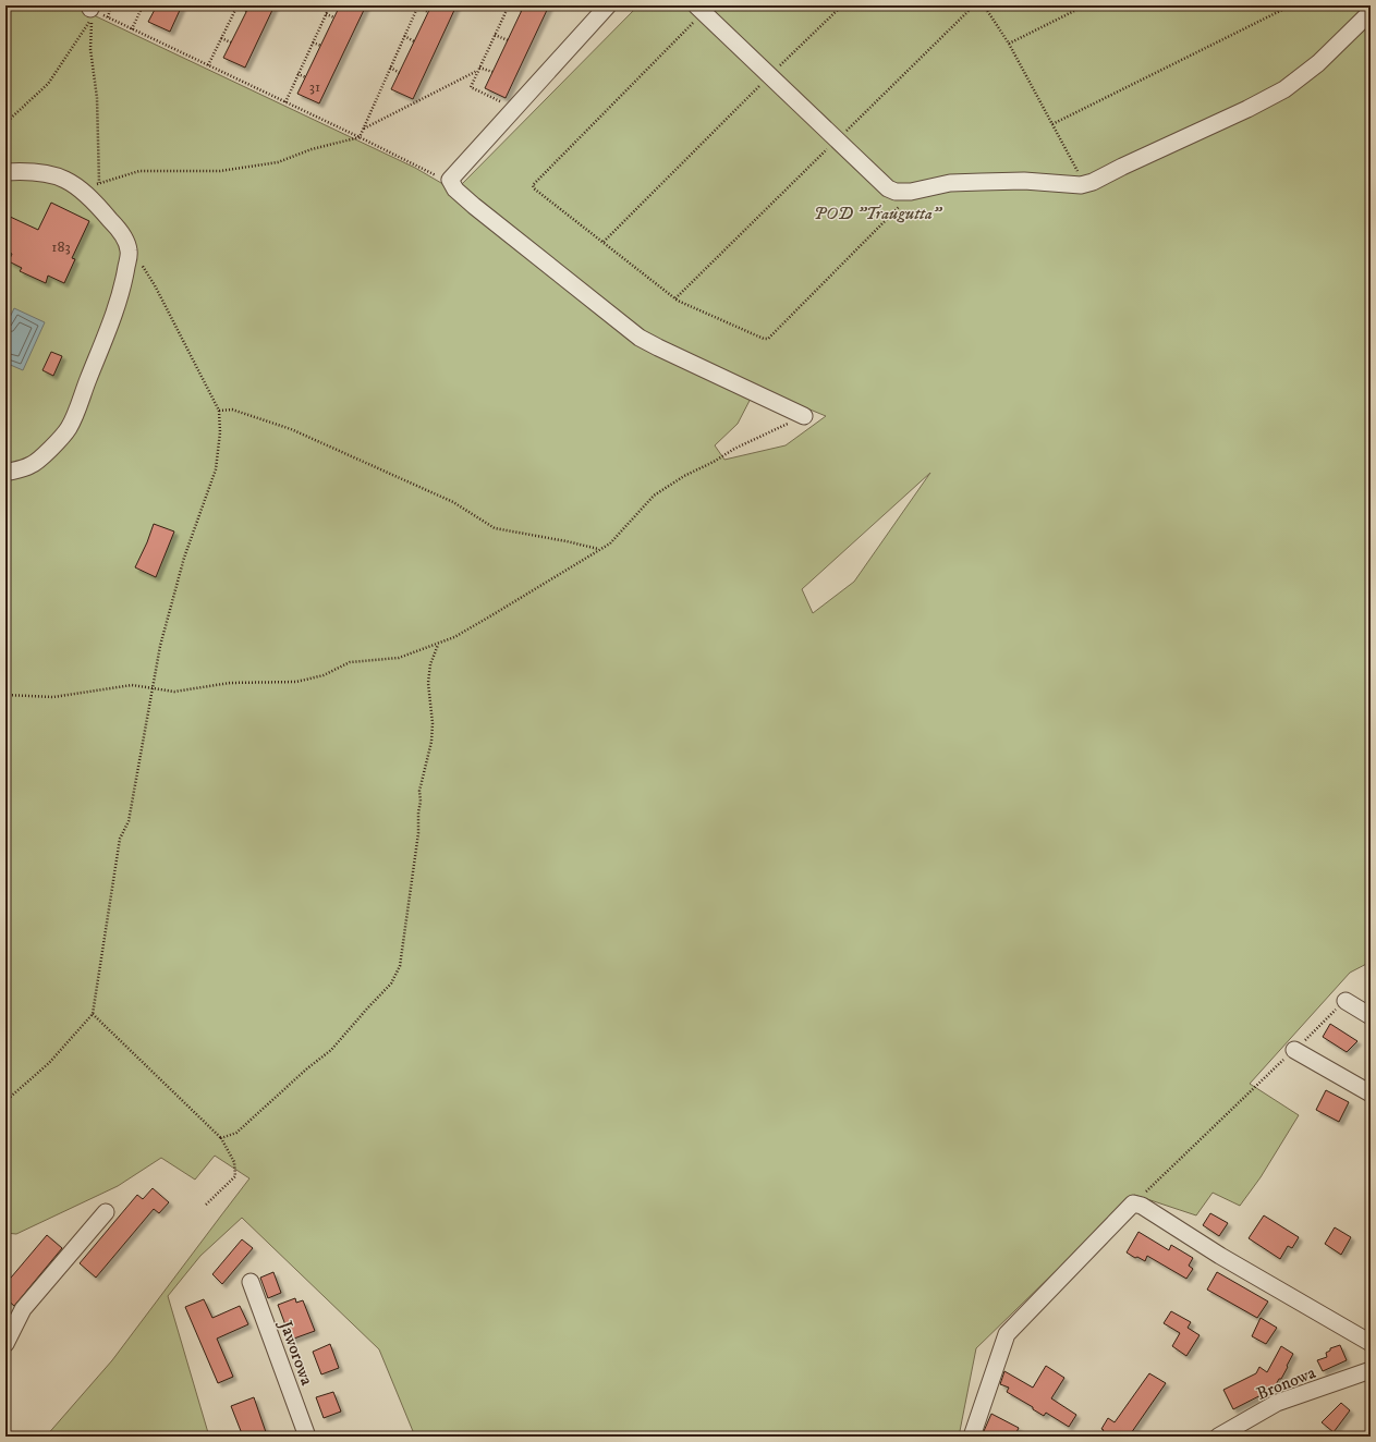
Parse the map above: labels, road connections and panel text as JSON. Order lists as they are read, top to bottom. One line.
{"streets":{"street":["Jaworowa","Bronowa"]},"parks":["POD \"Traugutta\""],"house_numbers":["31","183"]}
